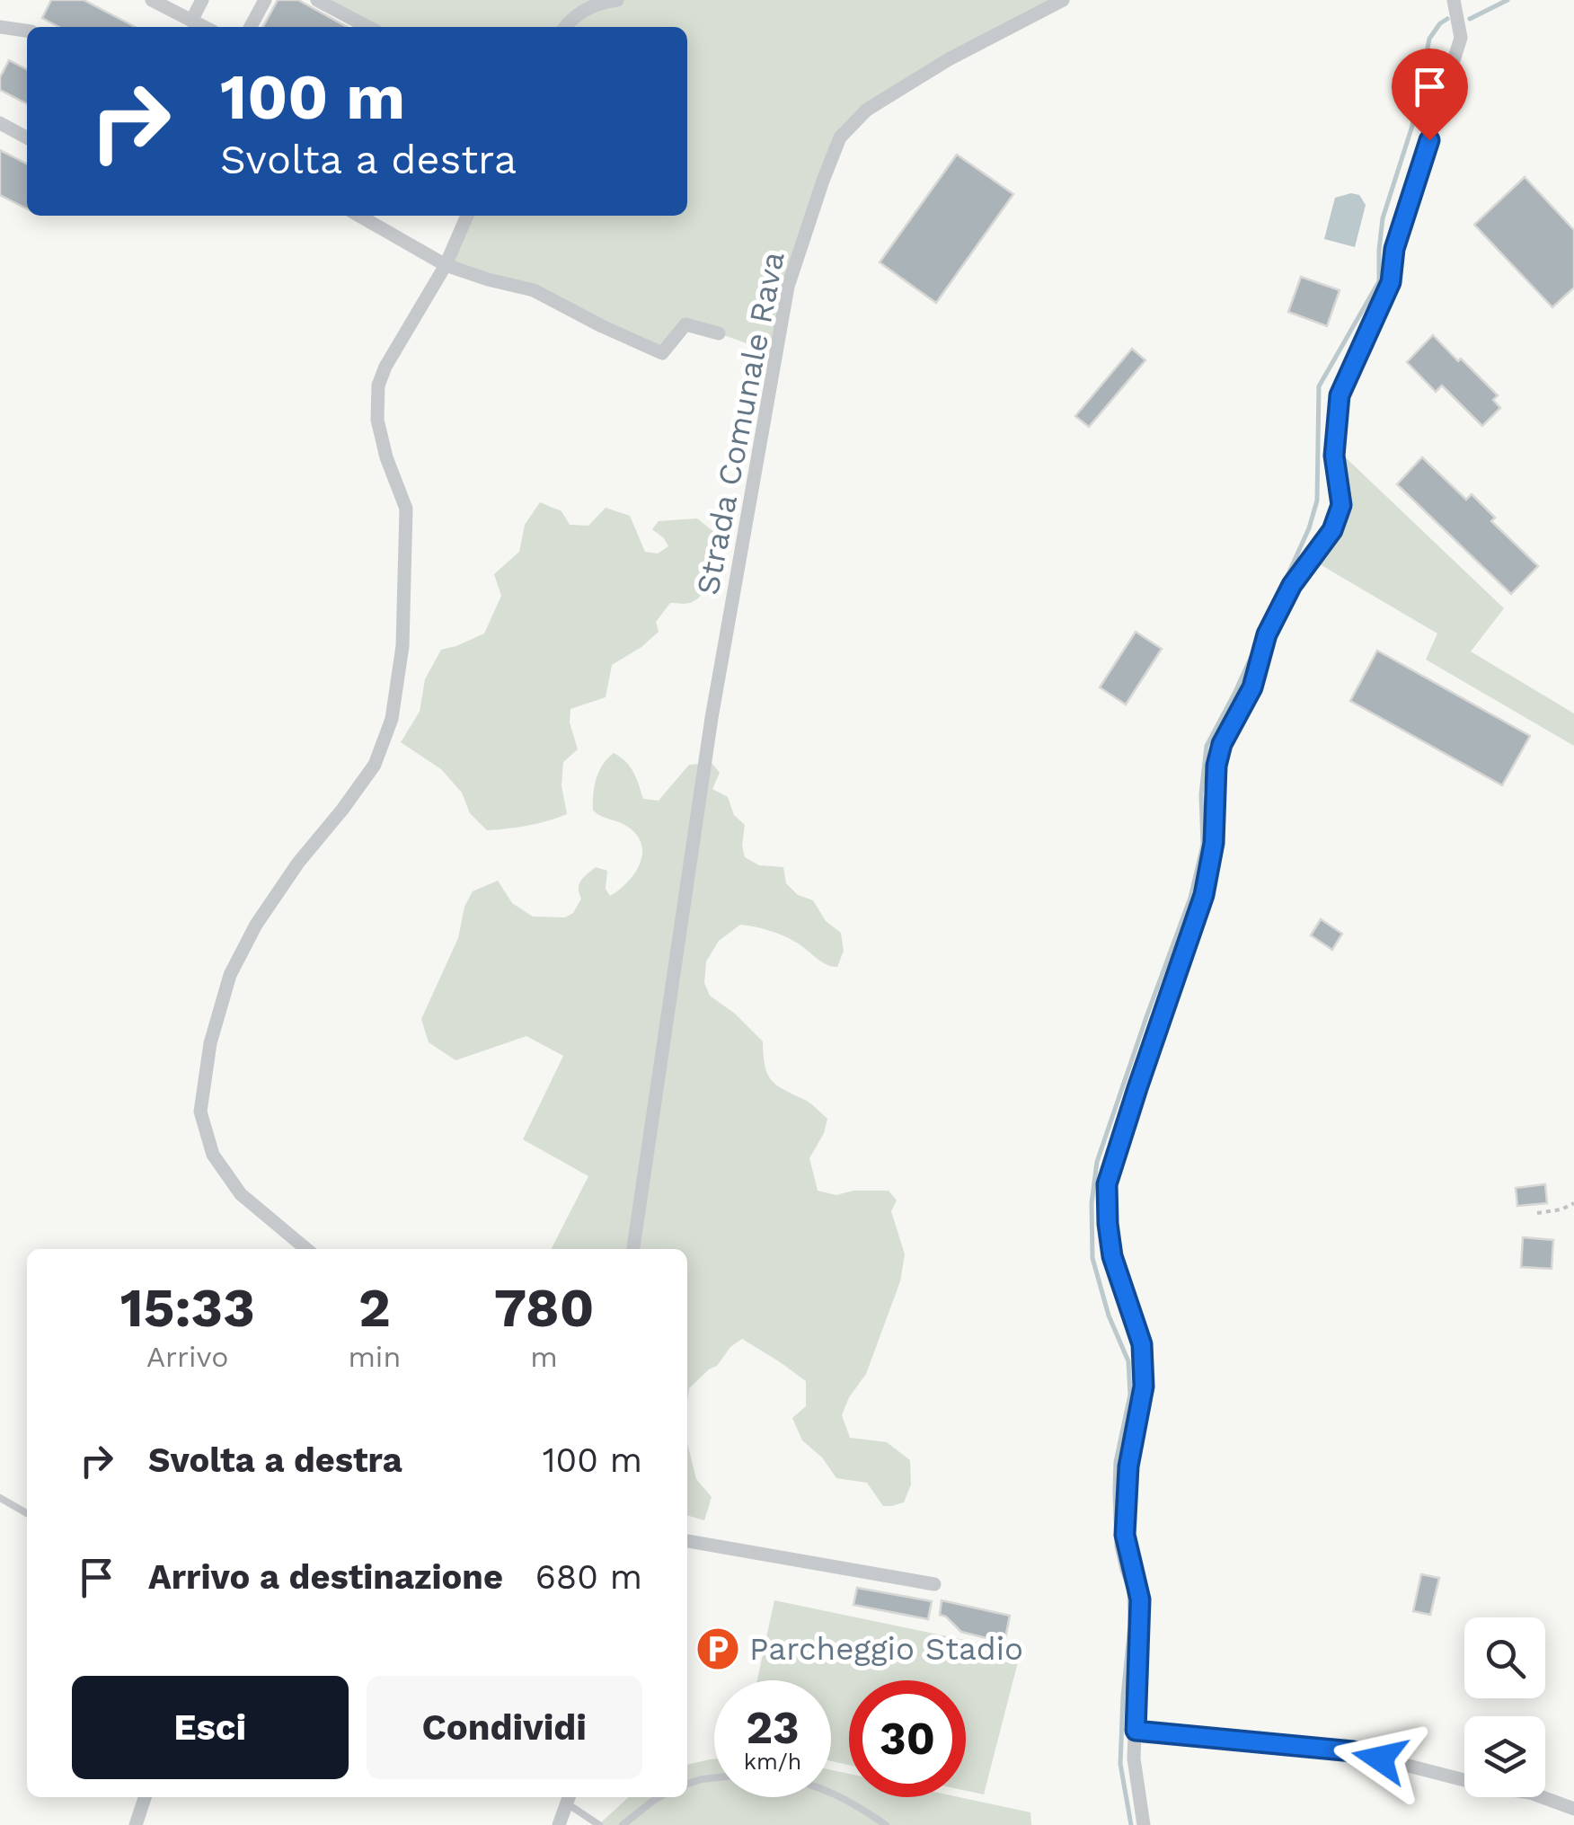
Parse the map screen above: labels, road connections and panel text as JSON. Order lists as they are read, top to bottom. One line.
{"streets":{"street":["Strada Comunale Rava"]},"places":{"parking":["Parcheggio Stadio"]},"page":{"turn":["100 m","Svolta a destra"],"eta":["15:33","Arrivo","2","min","780","m"],"list":[{"name":"Svolta a destra","value":"100 m"},{"name":"Arrivo a destinazione","value":"680 m"}],"buttons":["Esci","Condividi"],"speed":"23 km/h","limit":"30"}}
